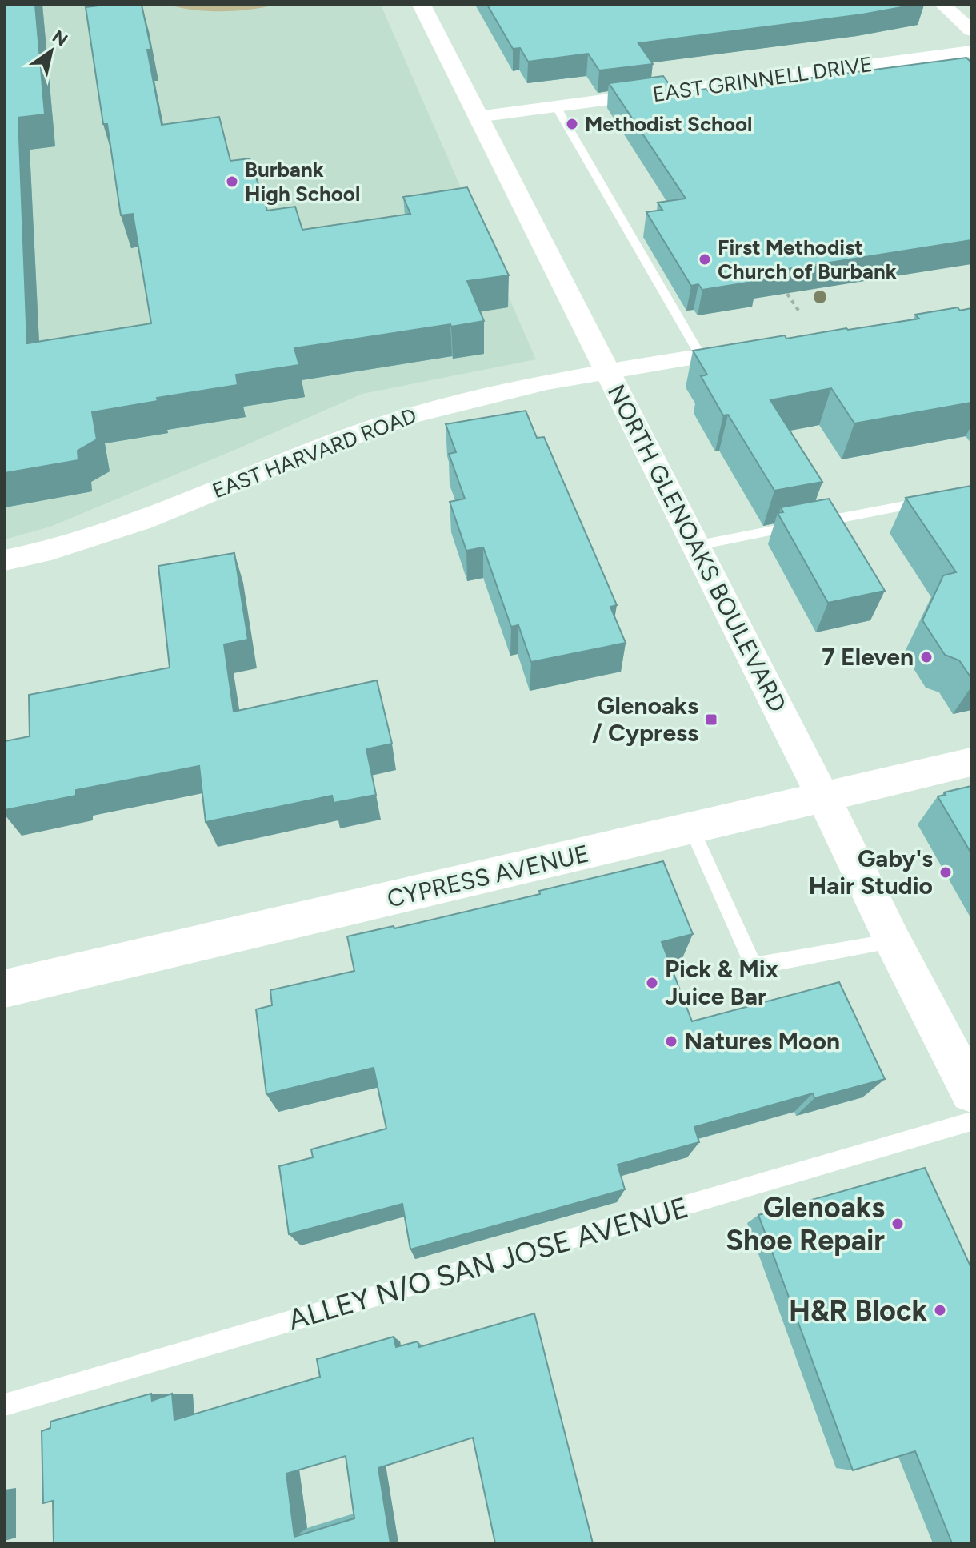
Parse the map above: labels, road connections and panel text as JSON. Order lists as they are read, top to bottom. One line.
{"streets":{"main road":["NORTH GLENOAKS BOULEVARD","CYPRESS AVENUE"],"street":["EAST GRINNELL DRIVE","EAST HARVARD ROAD"],"lane":["ALLEY N/O SAN JOSE AVENUE"]},"crossings":[["EAST GRINNELL DRIVE","NORTH GLENOAKS BOULEVARD"],["EAST HARVARD ROAD","NORTH GLENOAKS BOULEVARD"],["NORTH GLENOAKS BOULEVARD","CYPRESS AVENUE"]],"places":{"other":["Methodist School","Burbank High School","First Methodist Church of Burbank","7 Eleven","Gaby's Hair Studio","Pick & Mix Juice Bar","Natures Moon","Glenoaks Shoe Repair","H&R Block"],"transit":["Glenoaks / Cypress"]},"north":"top right"}
